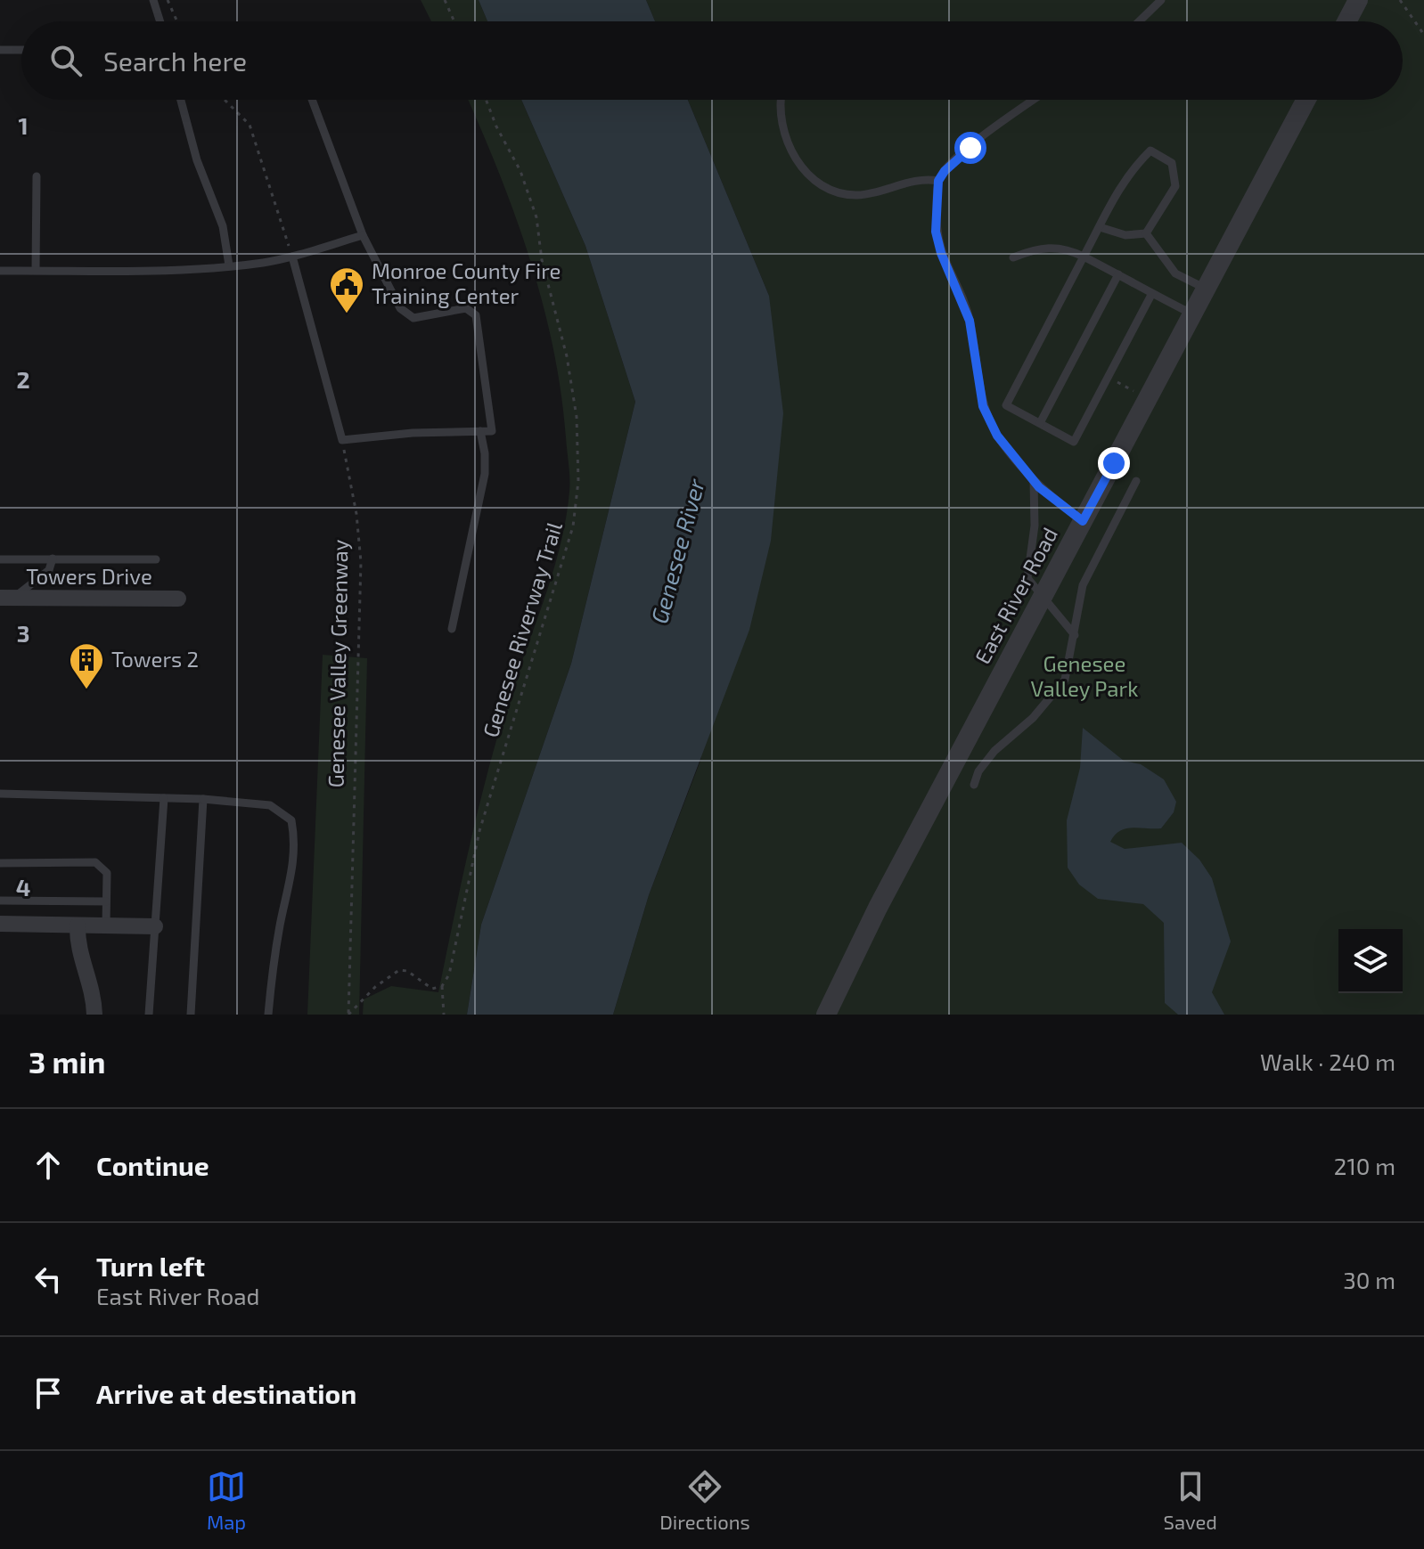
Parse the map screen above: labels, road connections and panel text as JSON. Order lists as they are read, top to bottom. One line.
{"streets":{"street":["Towers Drive","East River Road"],"path":["Genesee Riverway Trail","Genesee Valley Greenway"]},"water":["Genesee River"],"parks":["Genesee Valley Park"],"places":{"public building":["Monroe County Fire Training Center"],"building":["Towers 2"]},"page":{"search":"Search here","heading":["3 min","Walk · 240 m"],"list":[["Continue","210 m"],["Turn left","East River Road","30 m"],"Arrive at destination"],"nav":["Map","Directions","Saved"]},"grid":{"rows":["1","2","3","4"]}}
